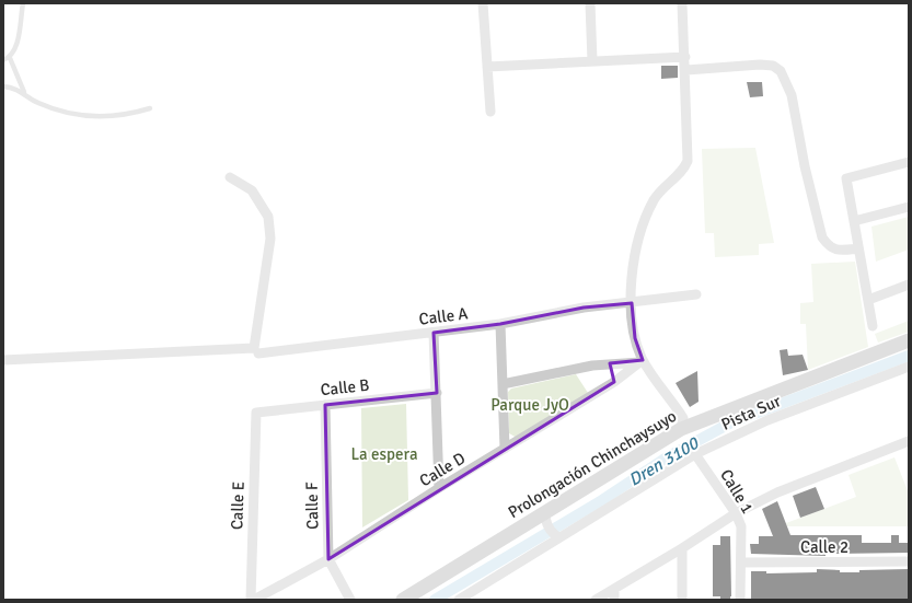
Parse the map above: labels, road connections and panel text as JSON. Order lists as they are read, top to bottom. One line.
{"streets":{"street":["Calle A","Calle B","Pista Sur","Prolongación Chinchaysuyo","Calle D","Calle 1","Calle E","Calle F","Calle 2"]},"crossings":[["Calle B","Calle E"],["Calle B","Calle F"],["Pista Sur","Calle 1"],["Calle D","Calle F"],["Calle 1","Calle 2"]],"water":["Dren 3100"],"parks":["Parque JyO","La espera"]}
